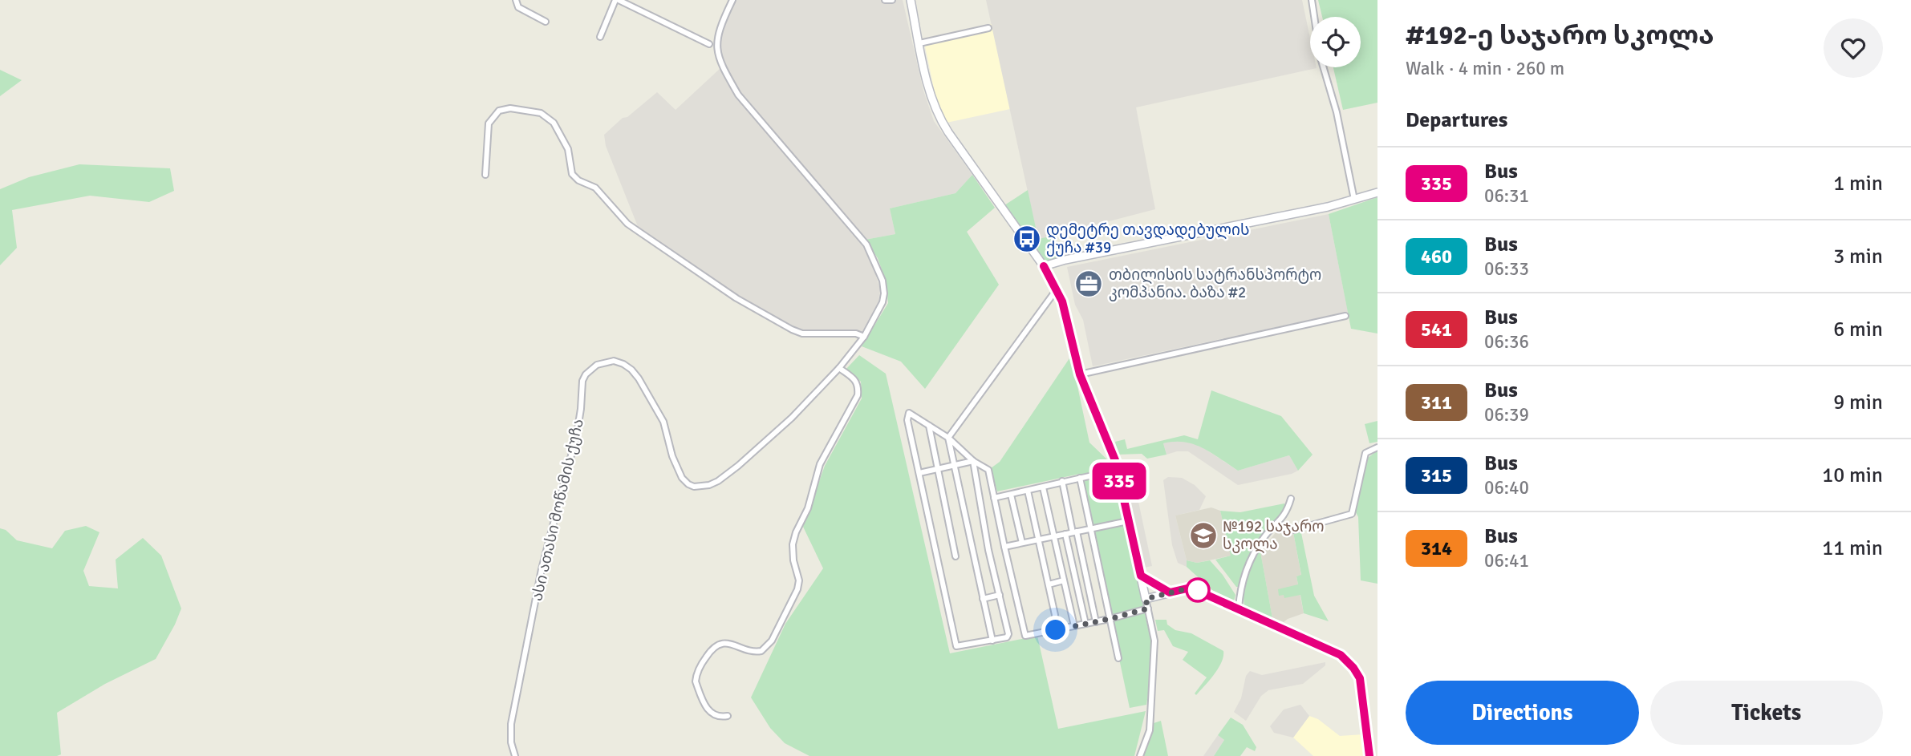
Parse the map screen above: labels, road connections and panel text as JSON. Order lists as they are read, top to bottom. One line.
{"streets":{"street":["ასი ათასი მოწამის ქუჩა"]},"places":{"bus stop":["დემეტრე თავდადებულის ქუჩა #39"],"office":["თბილისის სატრანსპორტო კომპანია. ბაზა #2"],"school or university":["№192 საჯარო სკოლა"]},"lines":["bus line 335"],"page":{"on_map":"335","heading":[["#192-ე საჯარო სკოლა","Walk · 4 min · 260 m"],"Departures"],"list":[{"mark":"335","name":"Bus","note":"06:31","value":"1 min"},{"mark":"460","name":"Bus","note":"06:33","value":"3 min"},{"mark":"541","name":"Bus","note":"06:36","value":"6 min"},{"mark":"311","name":"Bus","note":"06:39","value":"9 min"},{"mark":"315","name":"Bus","note":"06:40","value":"10 min"},{"mark":"314","name":"Bus","note":"06:41","value":"11 min"}],"buttons":["Directions","Tickets"]}}
